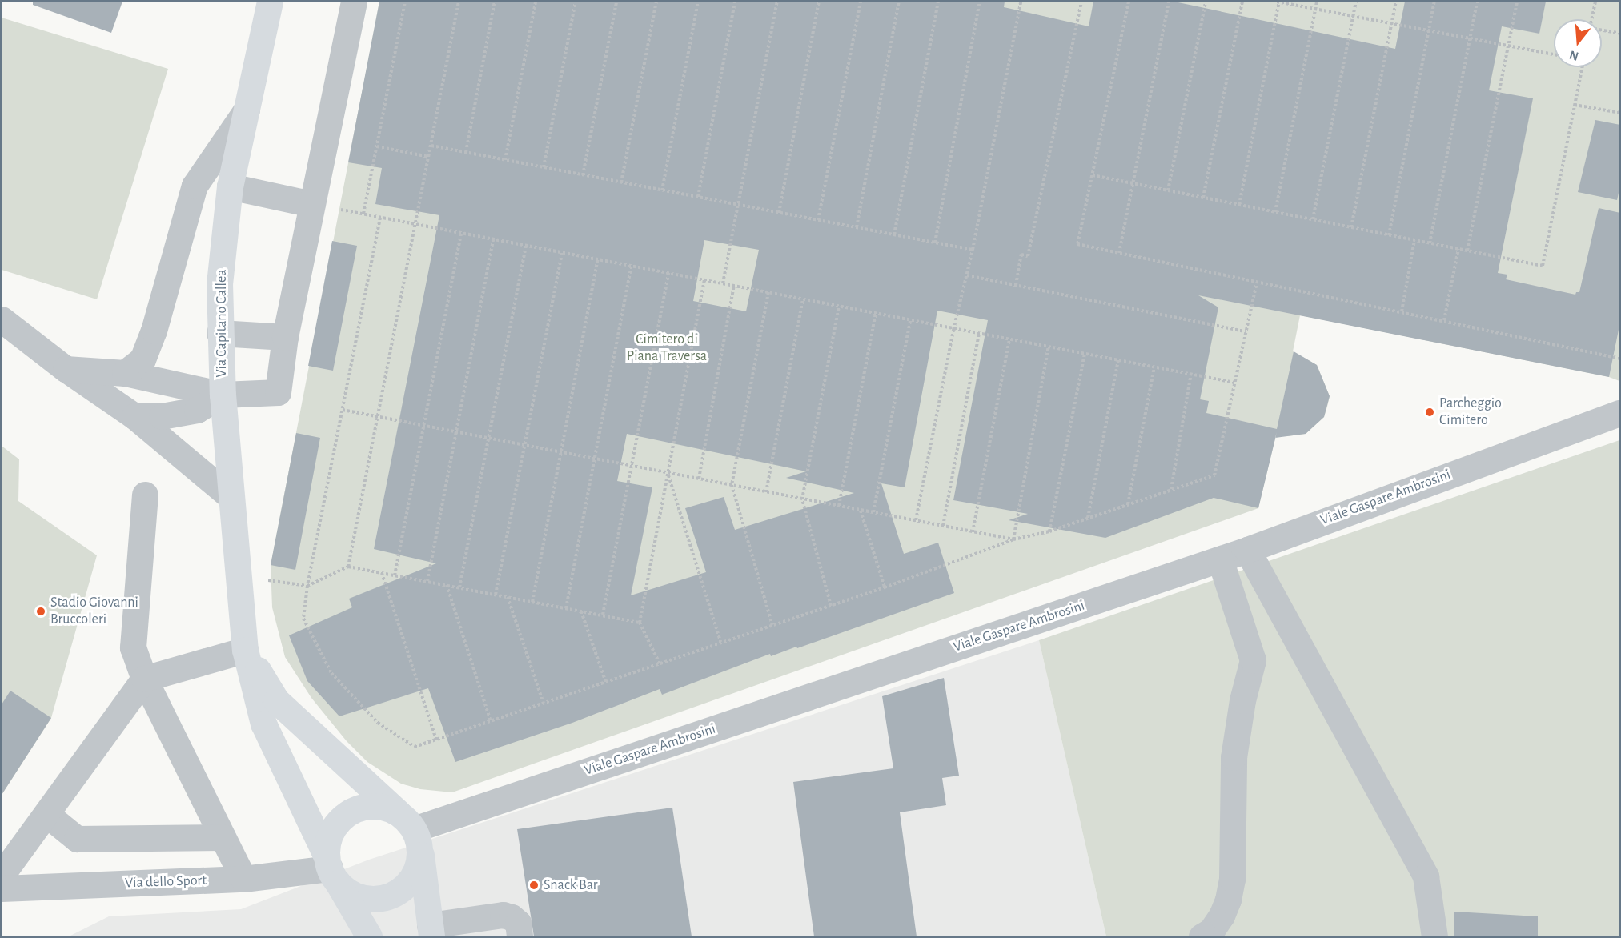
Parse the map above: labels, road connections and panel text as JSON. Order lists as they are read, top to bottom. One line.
{"streets":{"main road":["Via Capitano Callea"],"street":["Viale Gaspare Ambrosini","Via dello Sport"]},"crossings":[["Via Capitano Callea","Via dello Sport"]],"parks":["Cimitero di Piana Traversa"],"places":["Parcheggio Cimitero","Stadio Giovanni Bruccoleri","Snack Bar"],"north":"bottom"}
